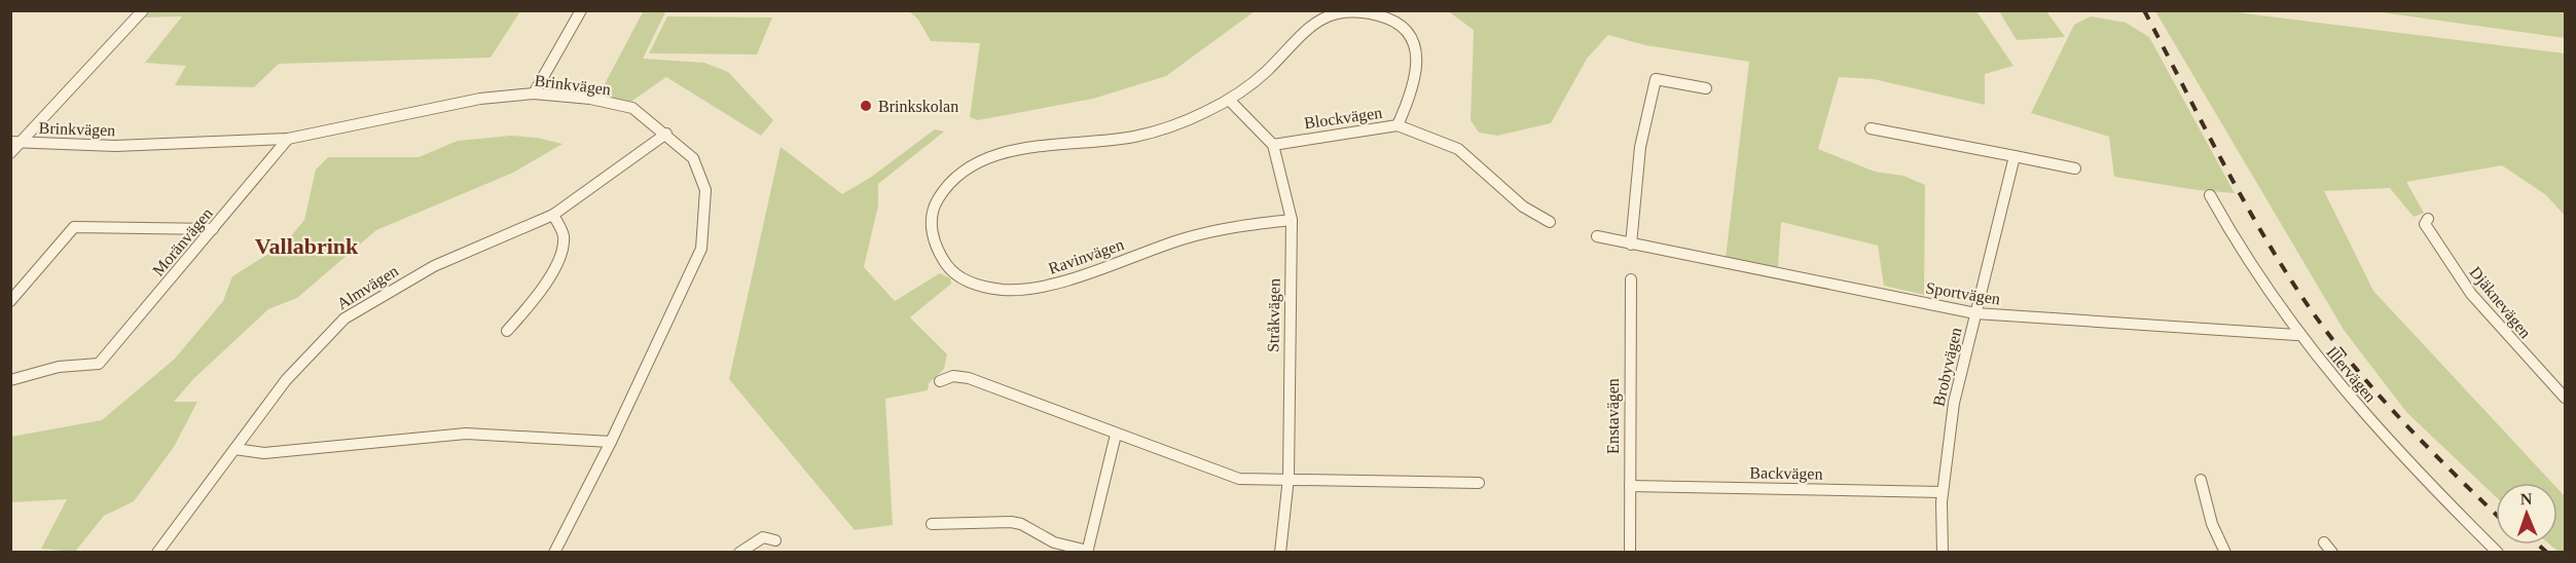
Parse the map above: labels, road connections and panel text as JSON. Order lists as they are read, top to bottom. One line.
{"streets":{"street":["Brinkvägen","Blockvägen","Moränvägen","Ravinvägen","Almvägen","Sportvägen","Djäknevägen","Stråkvägen","Brobyvägen","Illervägen","Enstavägen","Backvägen"]},"crossings":[["Brinkvägen","Moränvägen"],["Brinkvägen","Almvägen"],["Blockvägen","Ravinvägen"],["Blockvägen","Stråkvägen"],["Ravinvägen","Stråkvägen"],["Sportvägen","Brobyvägen"],["Sportvägen","Illervägen"],["Brobyvägen","Backvägen"],["Enstavägen","Backvägen"]],"districts":["Vallabrink"],"places":["Brinkskolan"],"north":"top"}
